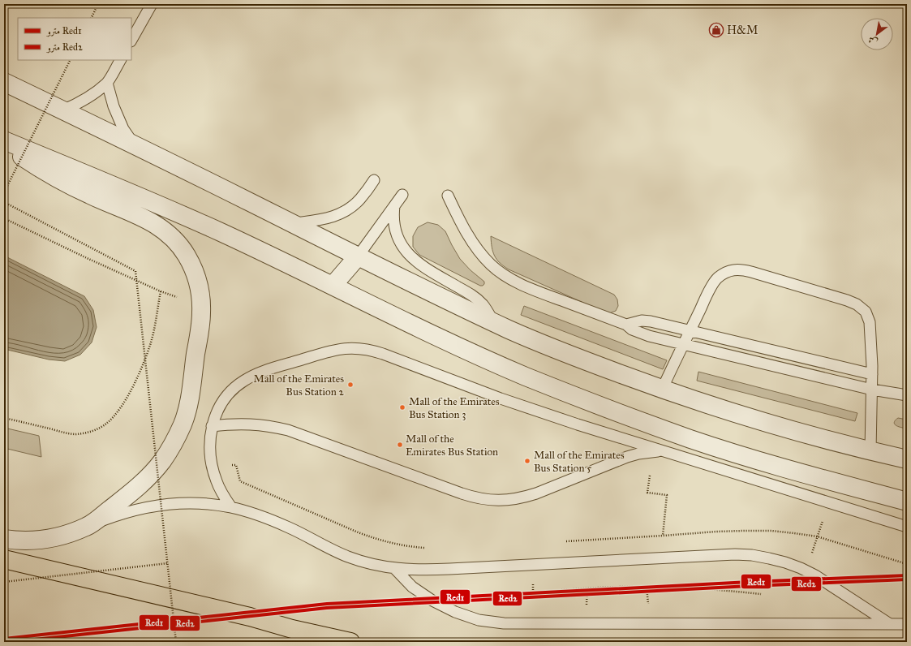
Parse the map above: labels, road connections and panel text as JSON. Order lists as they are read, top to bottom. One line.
{"places":{"shop":["H&M"],"other":["Mall of the Emirates Bus Station 2","Mall of the Emirates Bus Station 3","Mall of the Emirates Bus Station","Mall of the Emirates Bus Station 5"]},"lines":["metro line Red1","metro line Red2"],"legend":["مترو Red1","مترو Red2"],"north":"bottom left"}
